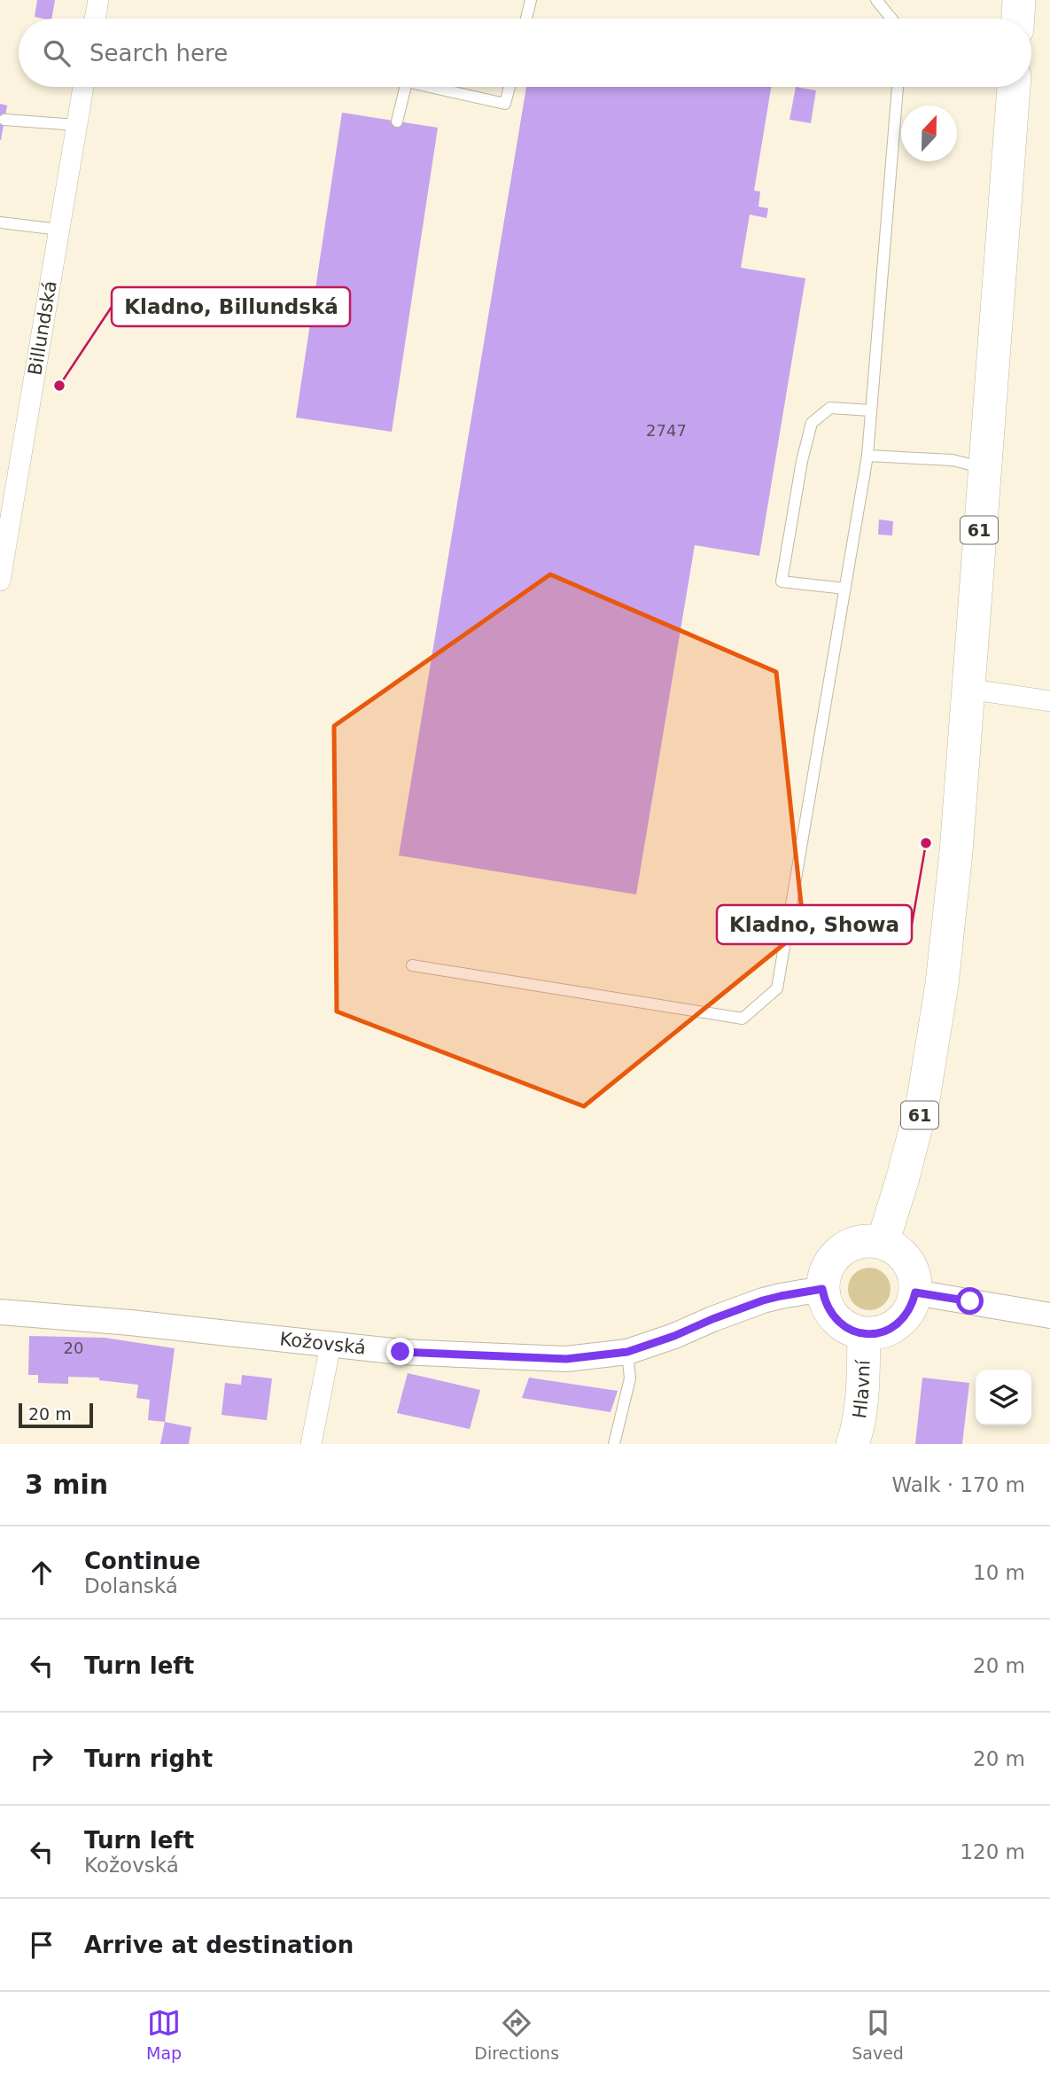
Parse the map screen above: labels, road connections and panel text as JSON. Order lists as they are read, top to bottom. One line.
{"streets":{"main road":["61","Hlavní"],"street":["Billundská","Kožovská"]},"crossings":[["61","Kožovská"],["61","Hlavní"],["Kožovská","Hlavní"]],"places":["Kladno, Billundská","Kladno, Showa"],"house_numbers":["2747","20"],"scale_bar":"20 m","north":"top","page":{"search":"Search here","scale":"20 m","heading":["3 min","Walk · 170 m"],"list":[["Continue","Dolanská","10 m"],["Turn left","20 m"],["Turn right","20 m"],["Turn left","Kožovská","120 m"],"Arrive at destination"],"nav":["Map","Directions","Saved"]}}
